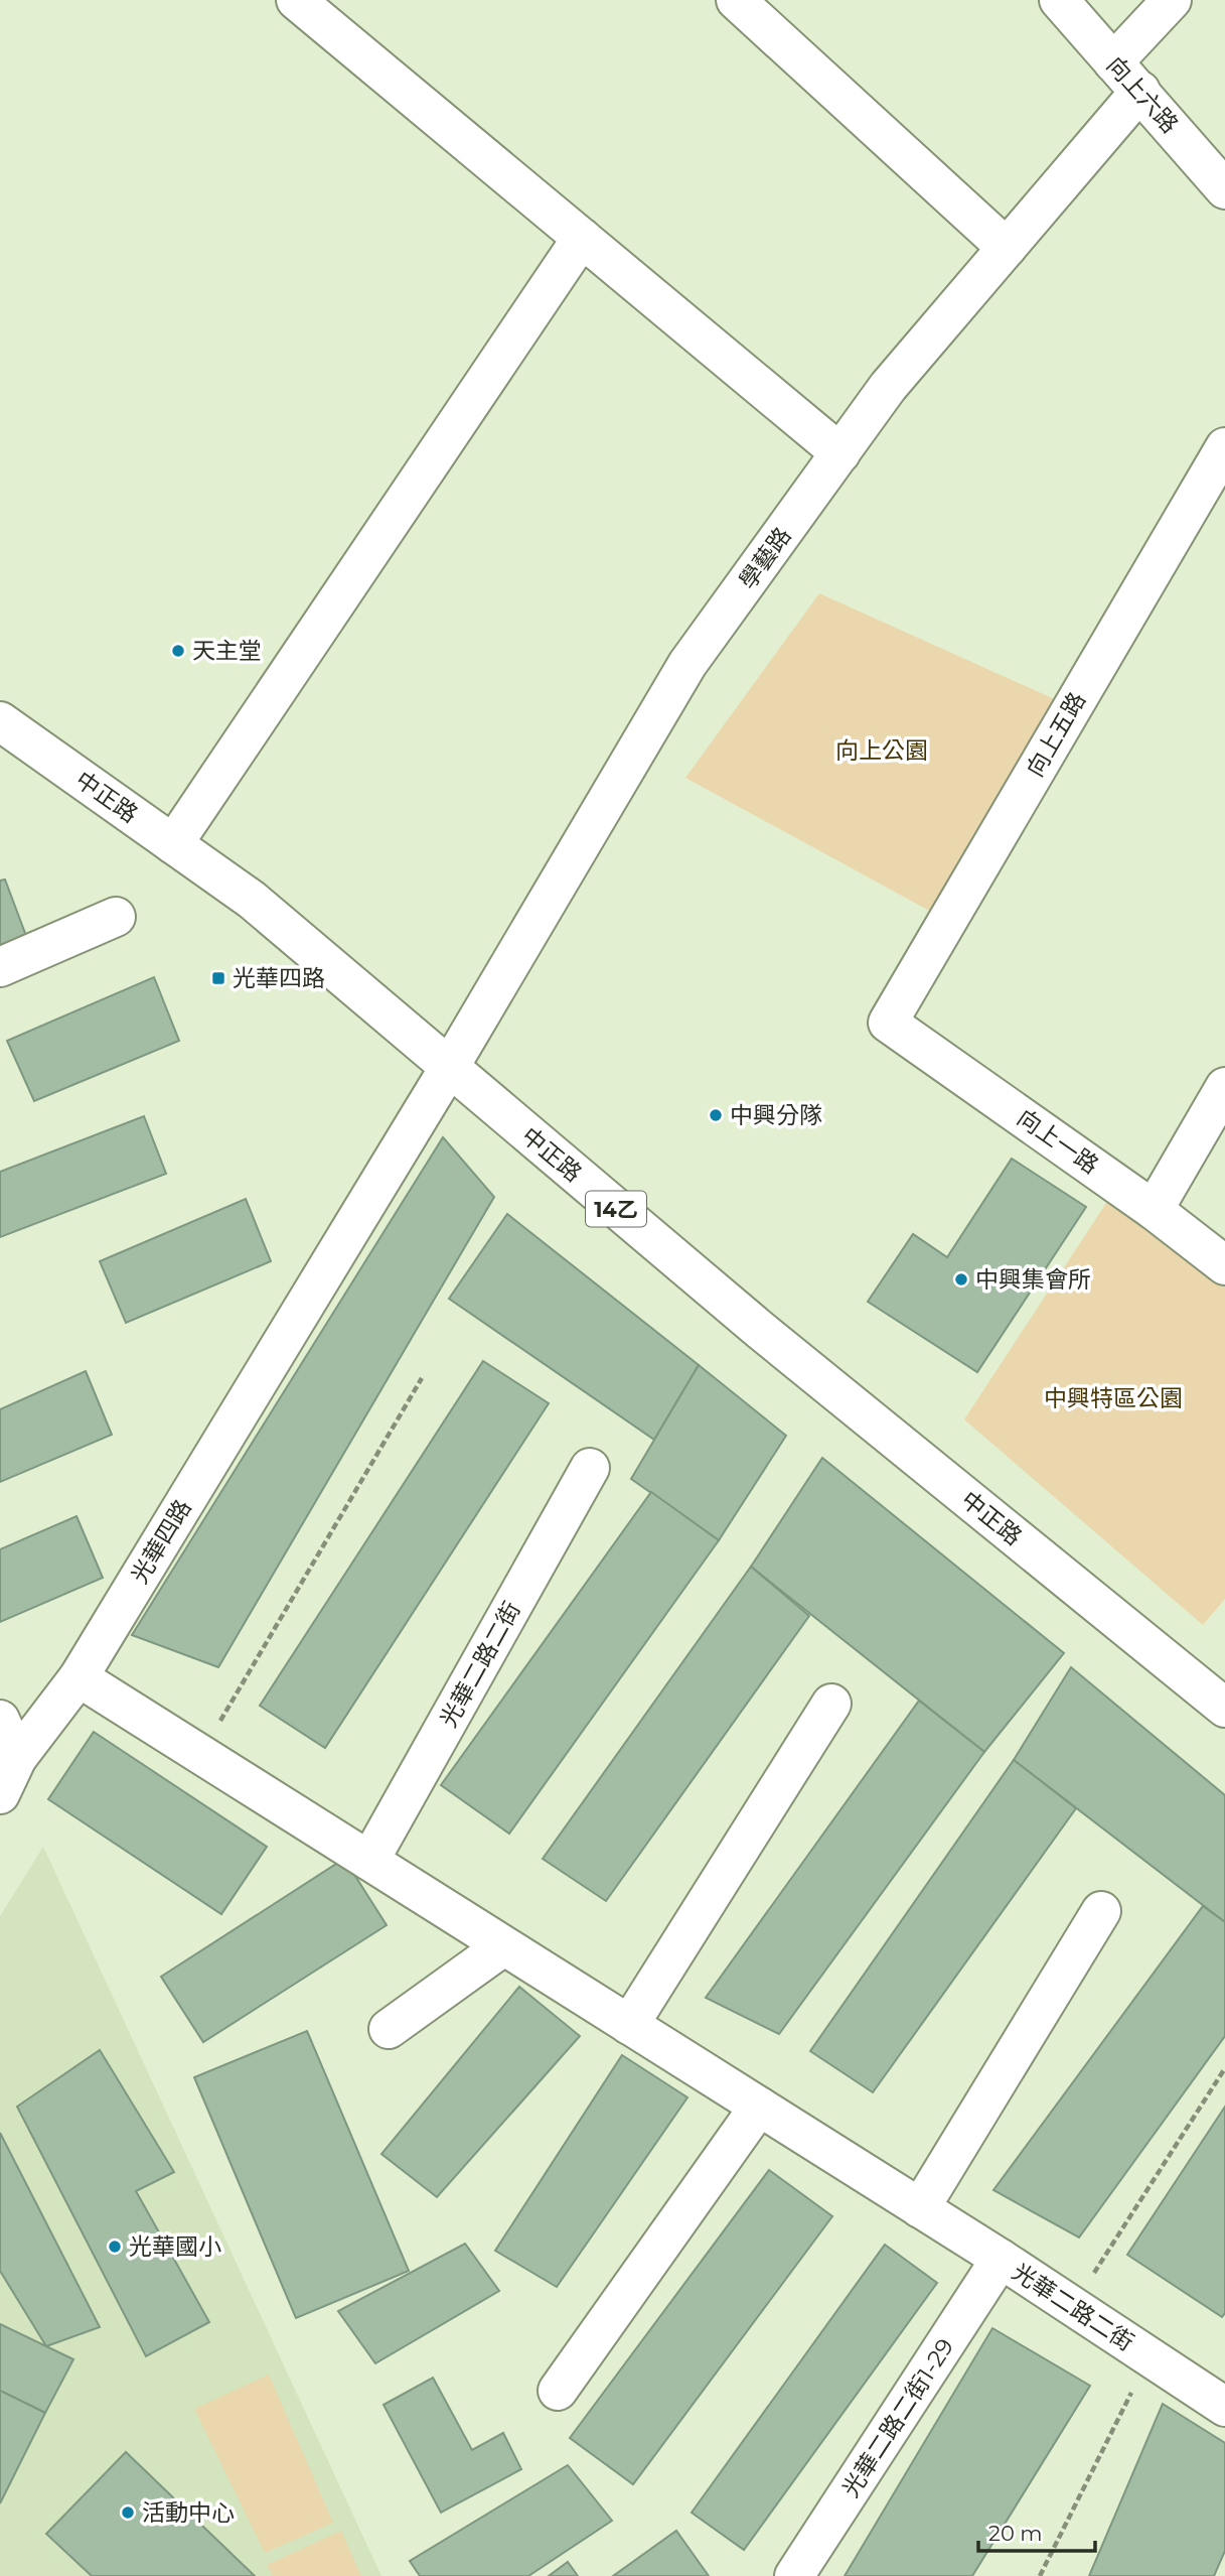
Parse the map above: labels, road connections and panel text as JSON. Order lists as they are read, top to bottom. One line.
{"streets":{"street":["向上六路","學藝路","向上五路","中正路","向上一路","14乙","光華四路","光華二路二街","光華二路二街1-29"]},"crossings":[["向上六路","學藝路"],["學藝路","中正路"],["學藝路","光華四路"],["向上五路","向上一路"],["中正路","光華四路"],["光華四路","光華二路二街"],["光華二路二街","光華二路二街1-29"]],"parks":["向上公園","中興特區公園"],"places":{"other":["天主堂","中興分隊","中興集會所","光華國小","活動中心"],"transit":["光華四路"]},"scale_bar":"20 m"}
